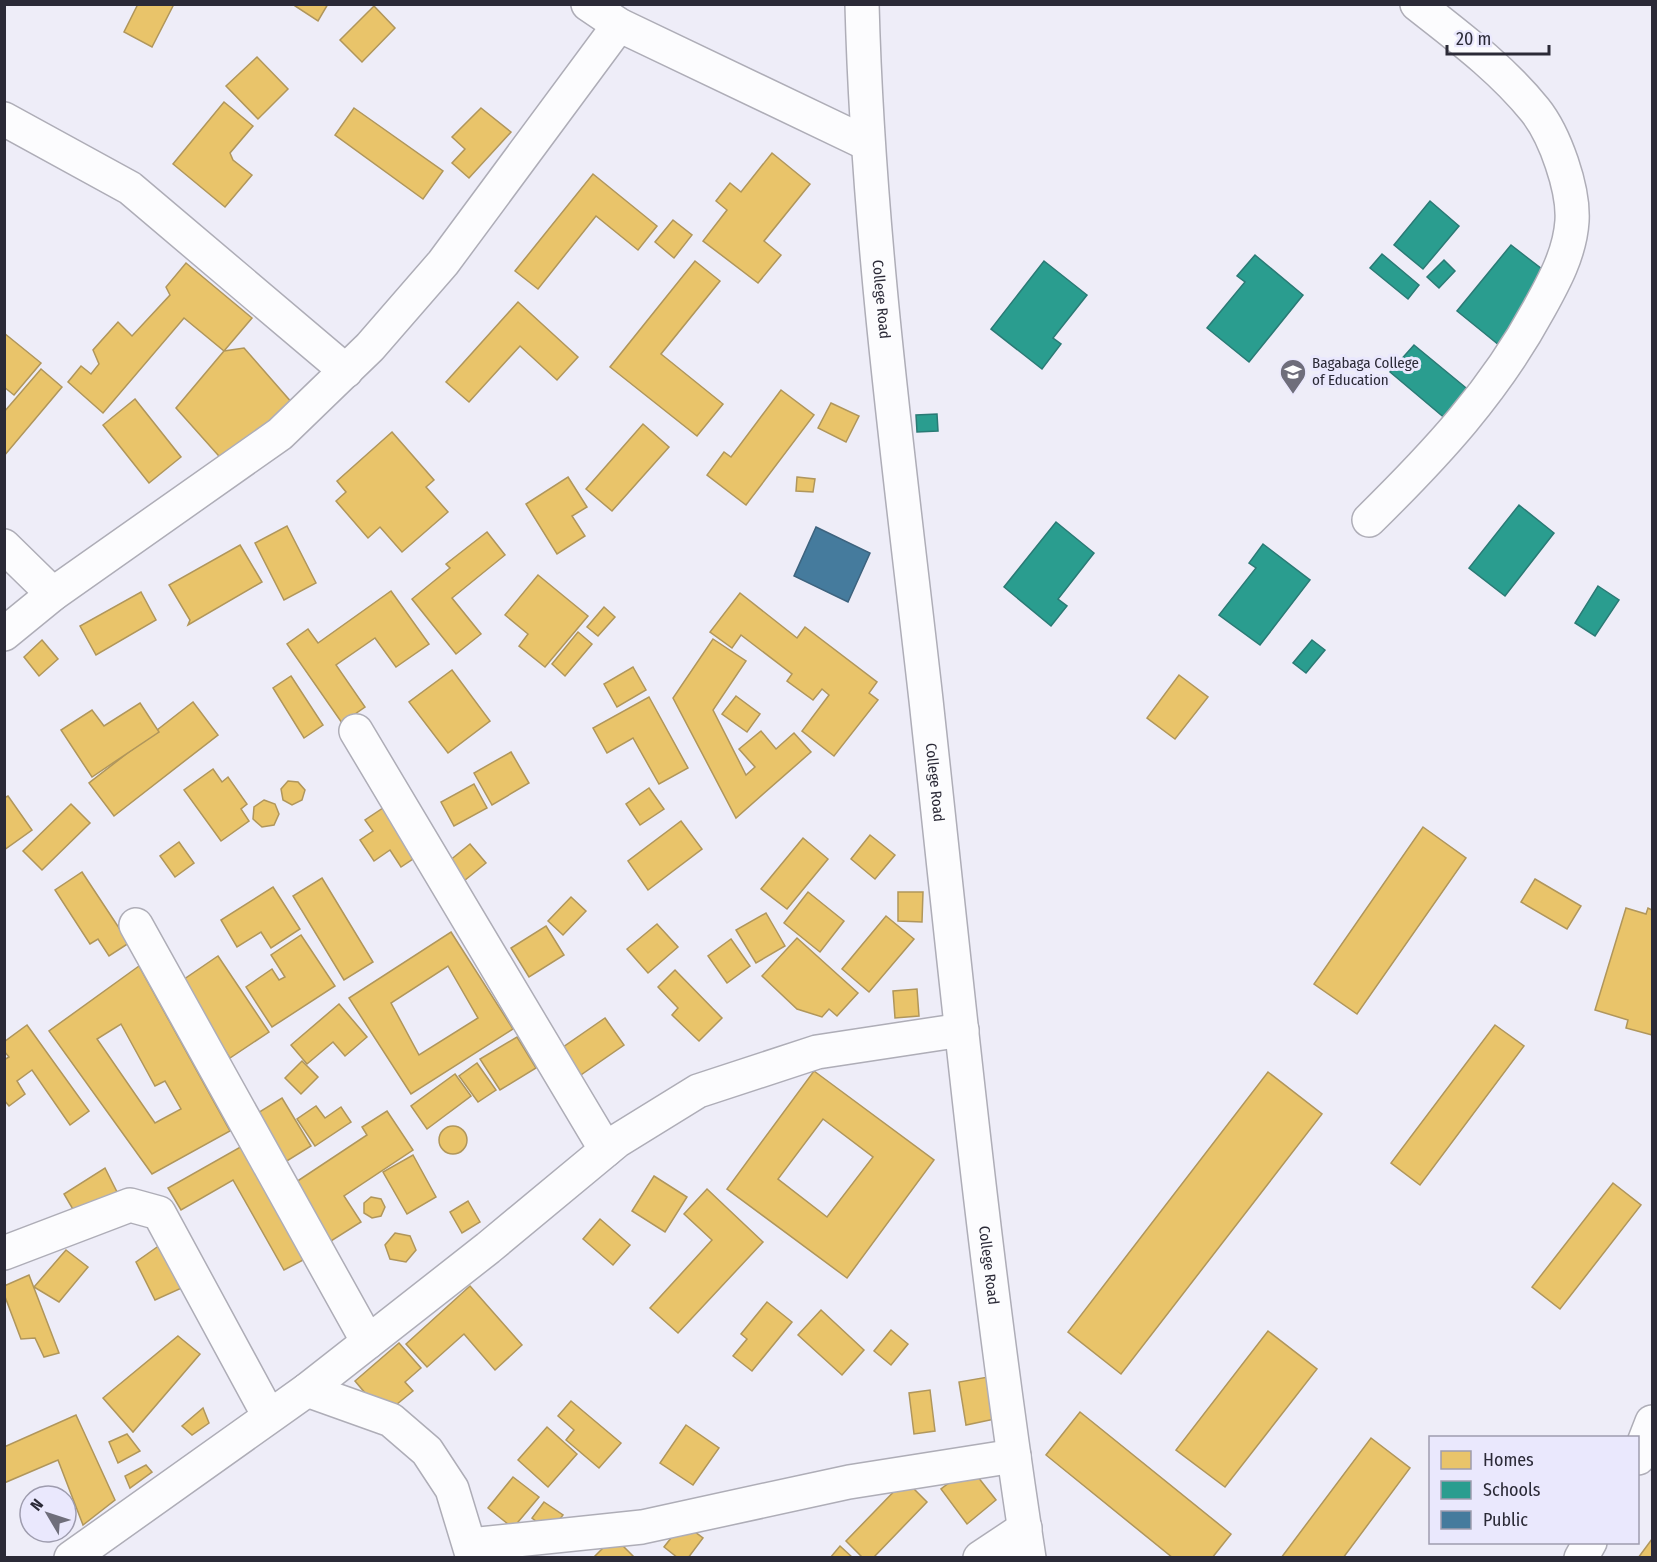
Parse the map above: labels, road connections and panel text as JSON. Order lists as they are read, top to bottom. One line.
{"streets":{"street":["College Road"]},"places":{"school or university":["Bagabaga College of Education"]},"legend":["Homes","Schools","Public"],"scale_bar":"20 m","north":"top left"}
